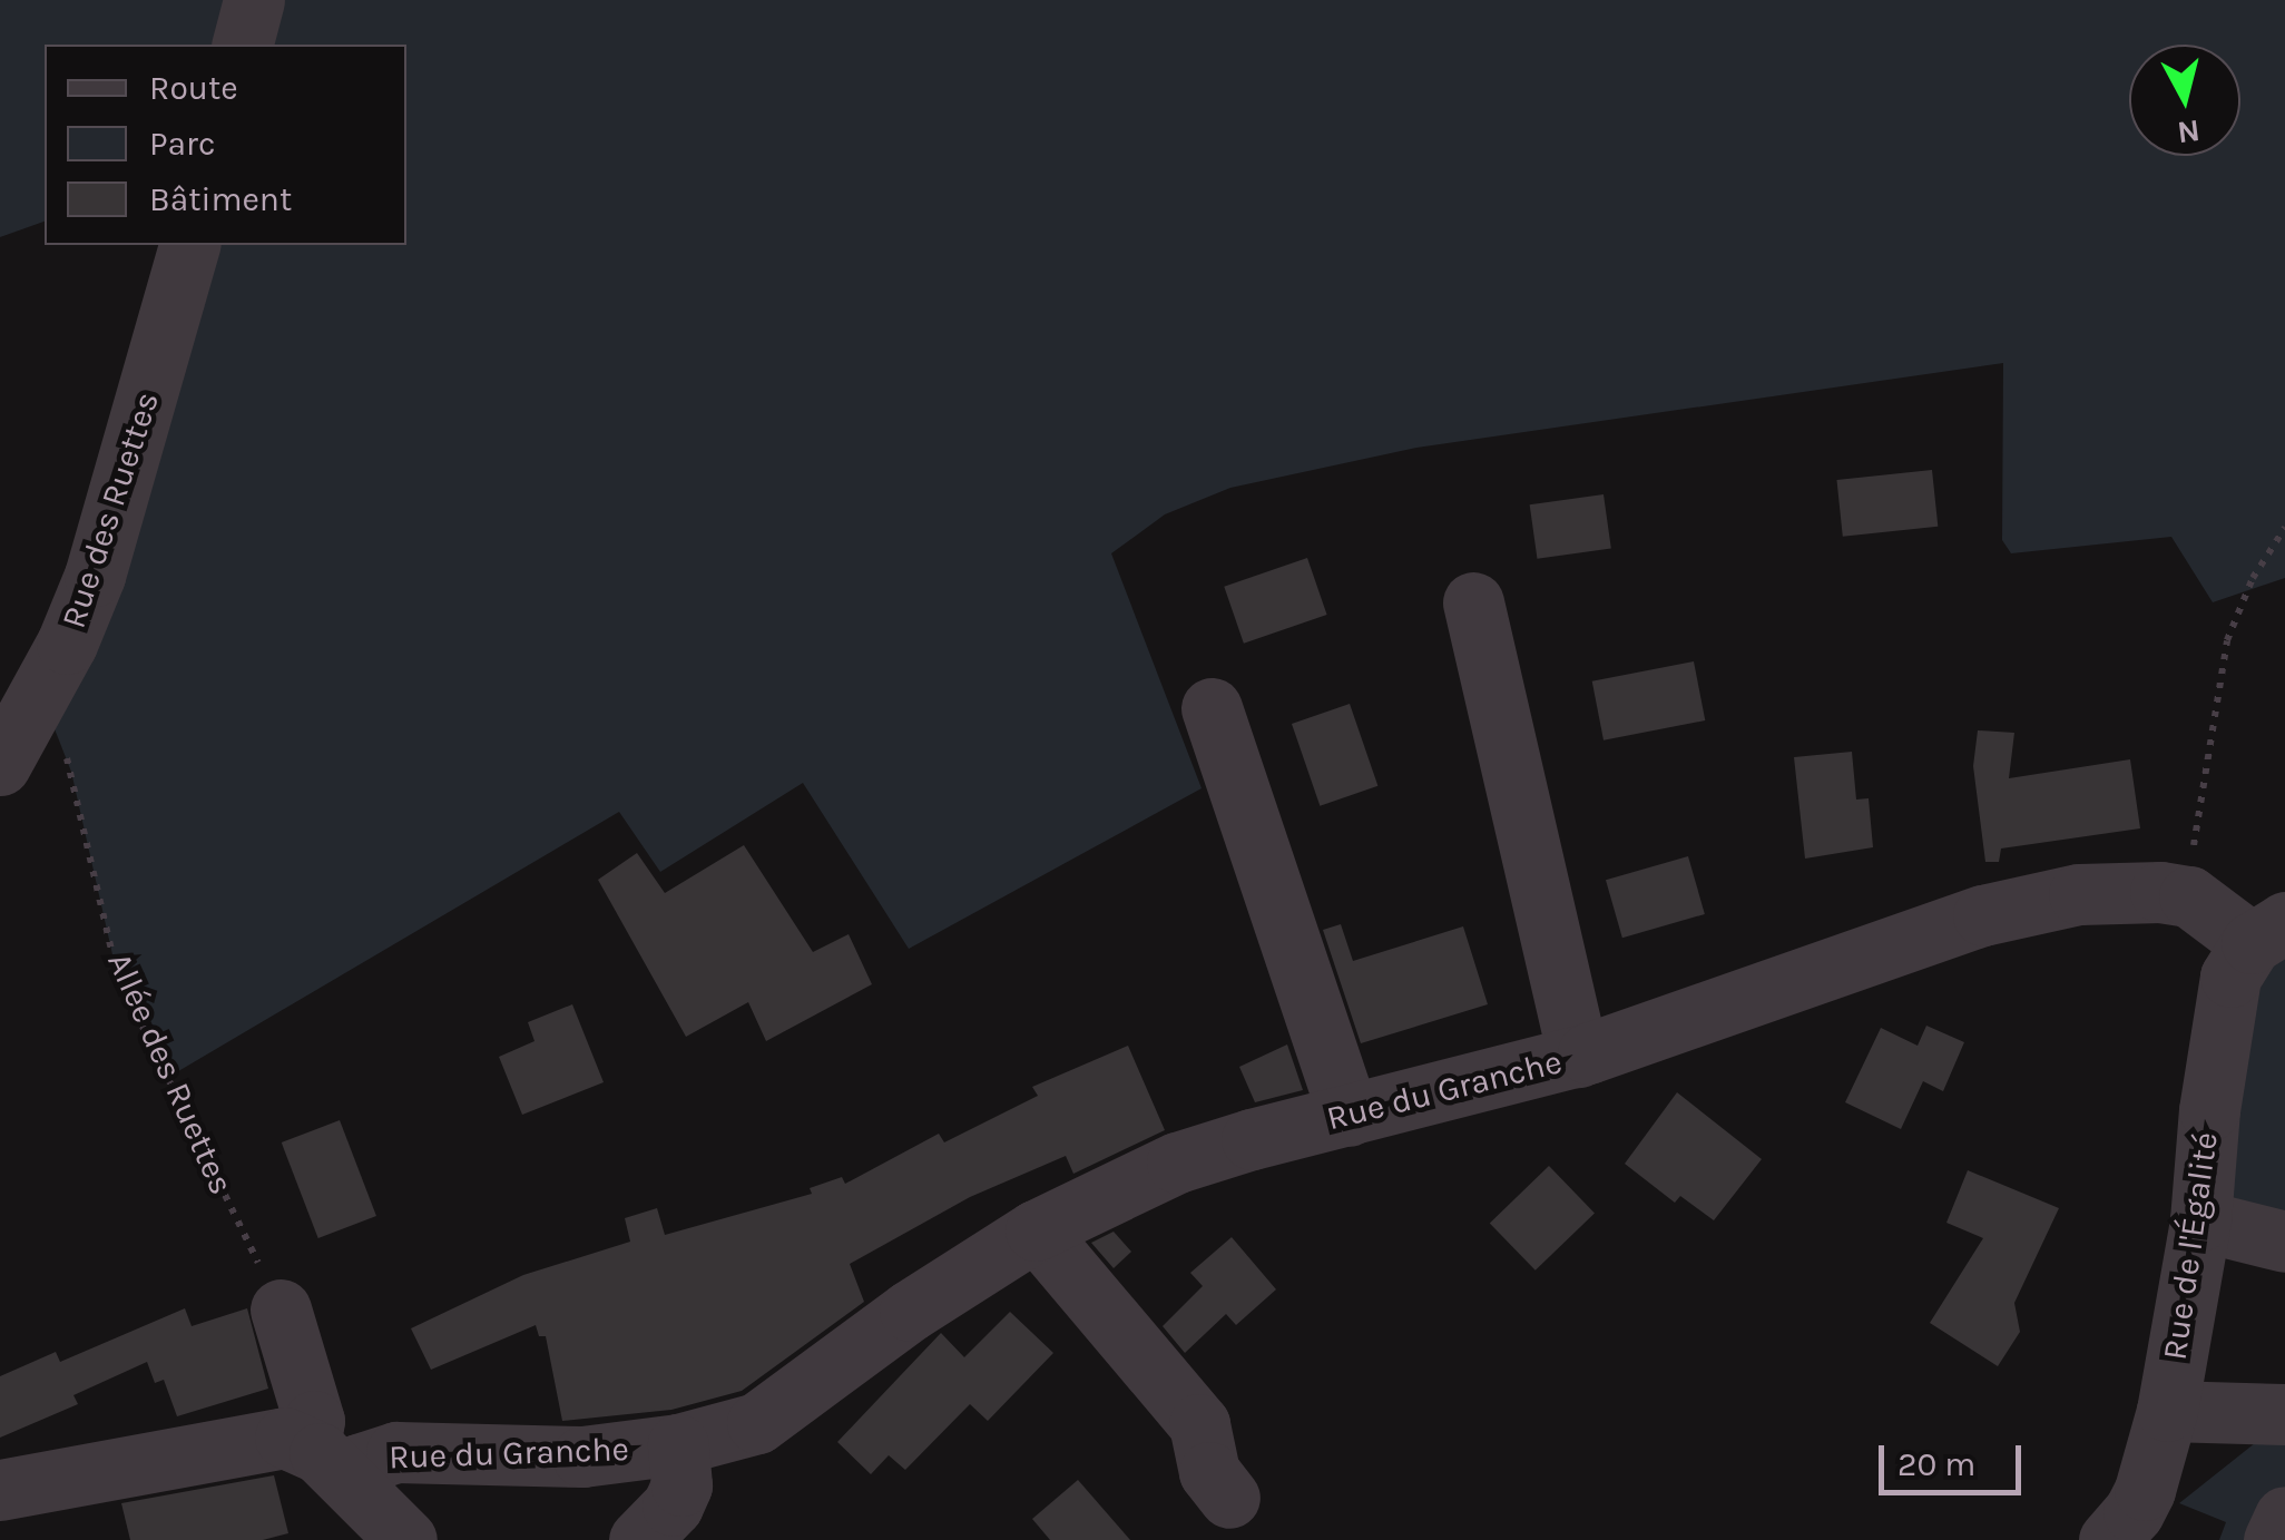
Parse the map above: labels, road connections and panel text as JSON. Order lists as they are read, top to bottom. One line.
{"streets":{"street":["Rue des Ruettes","Rue du Granche","Rue de l'Égalité"],"path":["Allée des Ruettes"]},"crossings":[["Rue des Ruettes","Allée des Ruettes"]],"legend":["Route","Parc","Bâtiment"],"scale_bar":"20 m","north":"bottom"}
